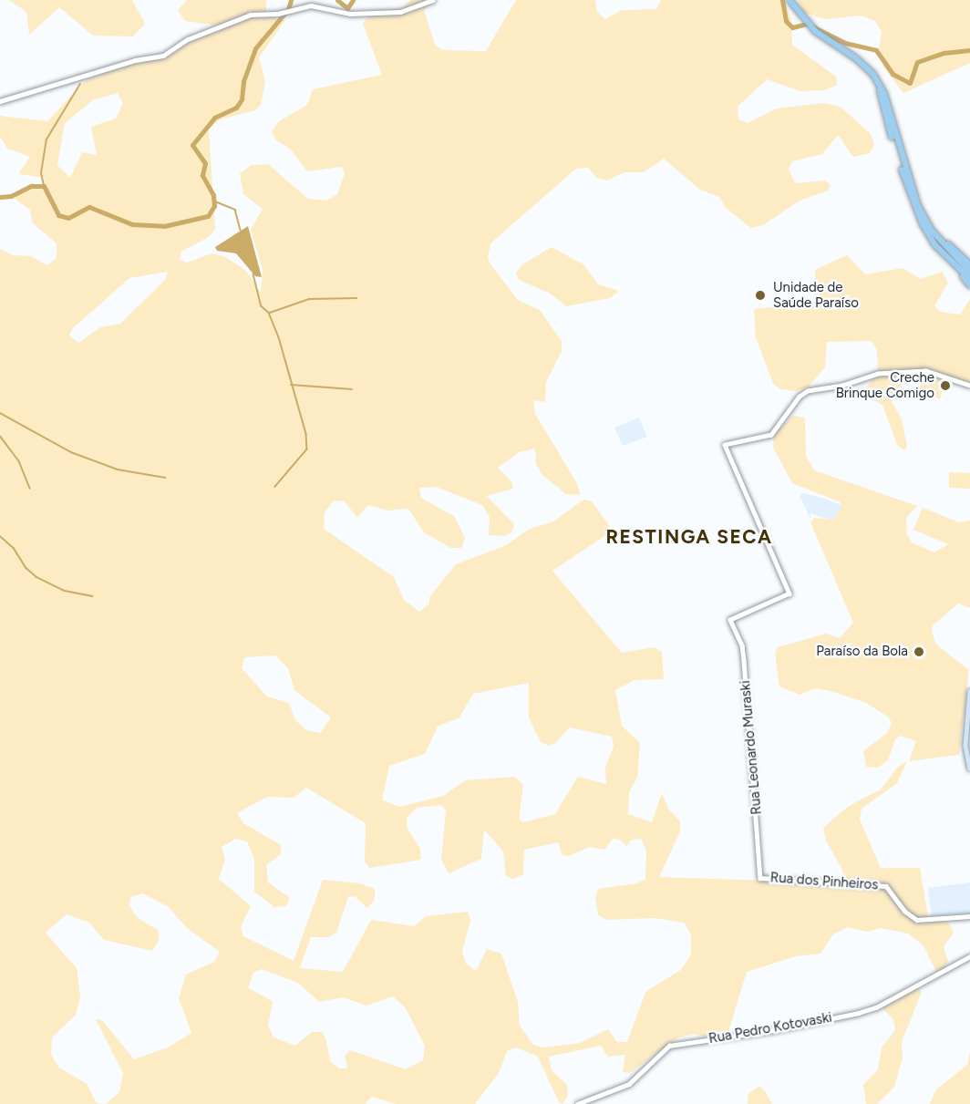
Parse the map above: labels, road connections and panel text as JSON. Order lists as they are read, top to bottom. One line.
{"streets":{"street":["Rua Leonardo Muraski","Rua dos Pinheiros","Rua Pedro Kotovaski"]},"crossings":[["Rua Leonardo Muraski","Rua dos Pinheiros"]],"districts":["RESTINGA SECA"],"places":["Unidade de Saúde Paraíso","Creche Brinque Comigo","Paraíso da Bola"]}
